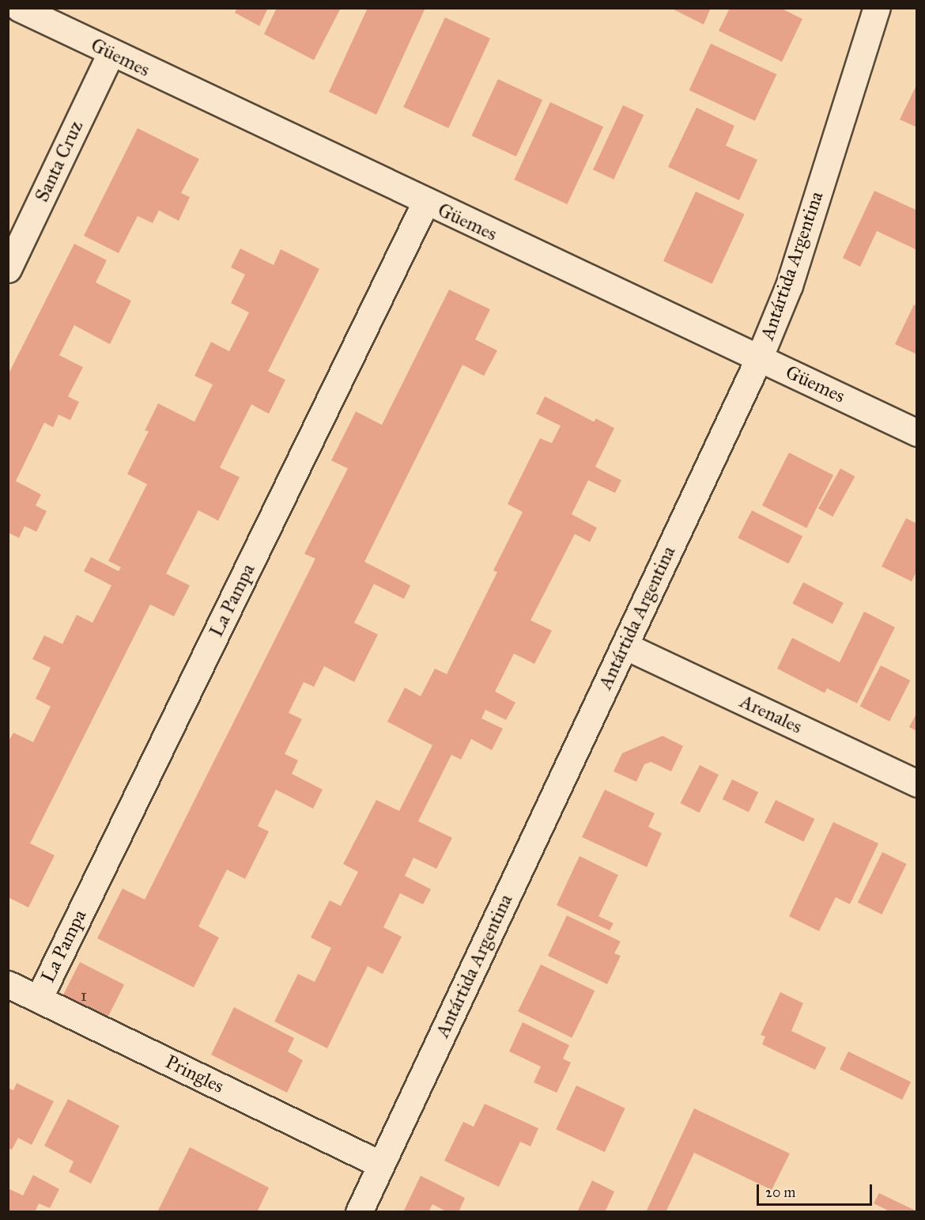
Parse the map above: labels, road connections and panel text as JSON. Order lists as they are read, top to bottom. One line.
{"streets":{"street":["Güemes","Santa Cruz","Antártida Argentina","La Pampa","Arenales","Pringles"]},"crossings":[["Güemes","Santa Cruz"],["Güemes","Antártida Argentina"],["Güemes","La Pampa"],["Antártida Argentina","Arenales"],["Antártida Argentina","Pringles"],["La Pampa","Pringles"]],"house_numbers":["1"],"scale_bar":"20 m"}
